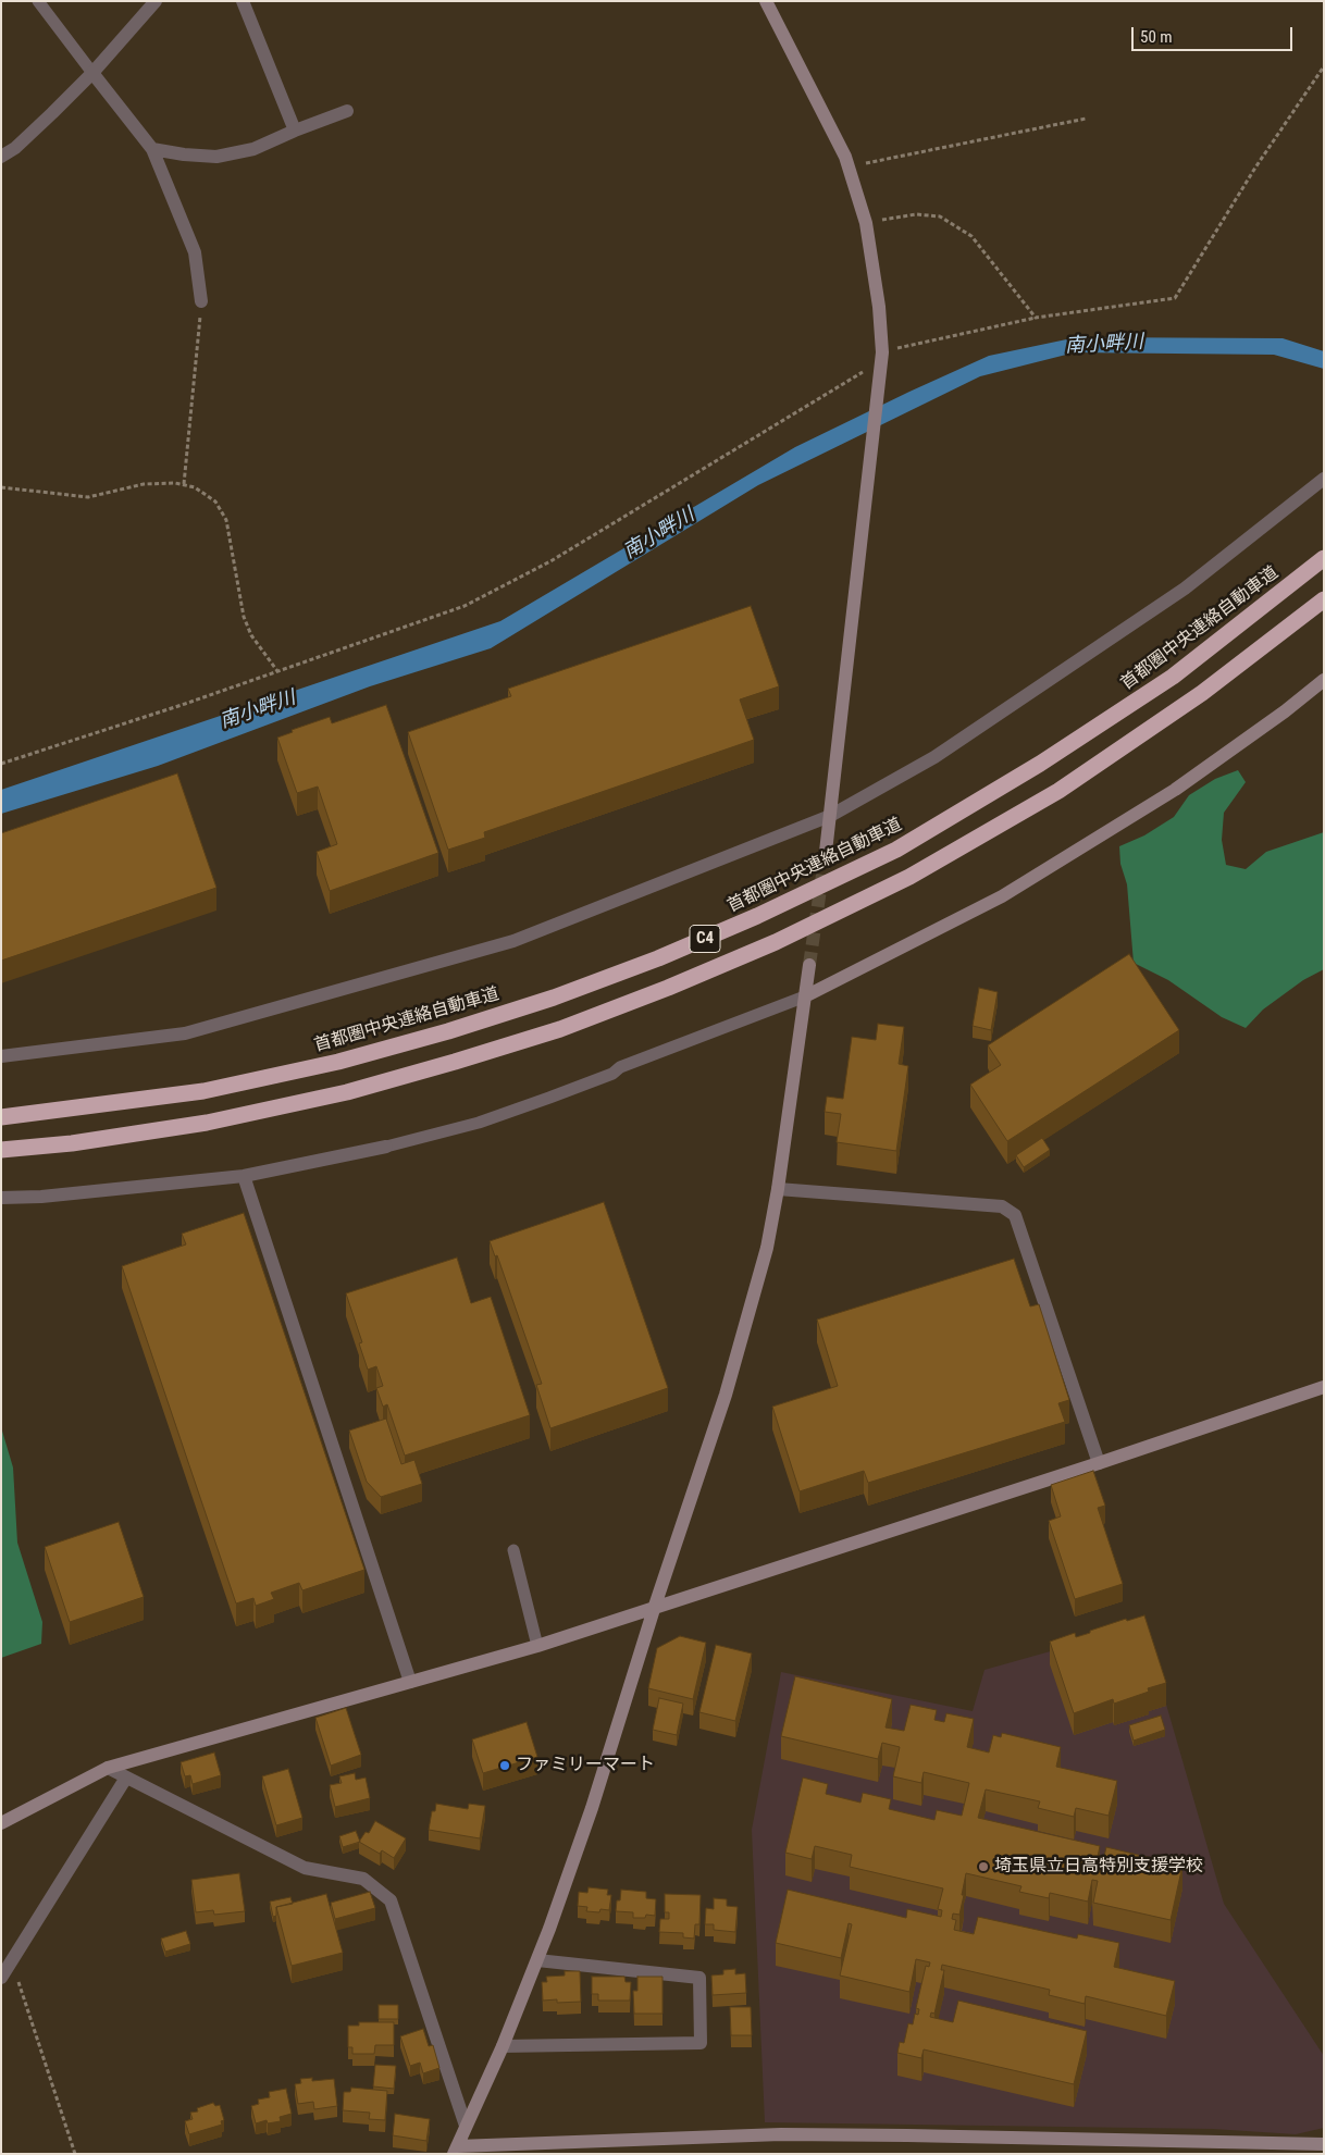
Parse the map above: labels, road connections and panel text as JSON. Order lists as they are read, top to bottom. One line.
{"streets":{"highway":["首都圏中央連絡自動車道","C4"]},"water":["南小畔川"],"places":["ファミリーマート","埼玉県立日高特別支援学校"],"scale_bar":"50 m"}
